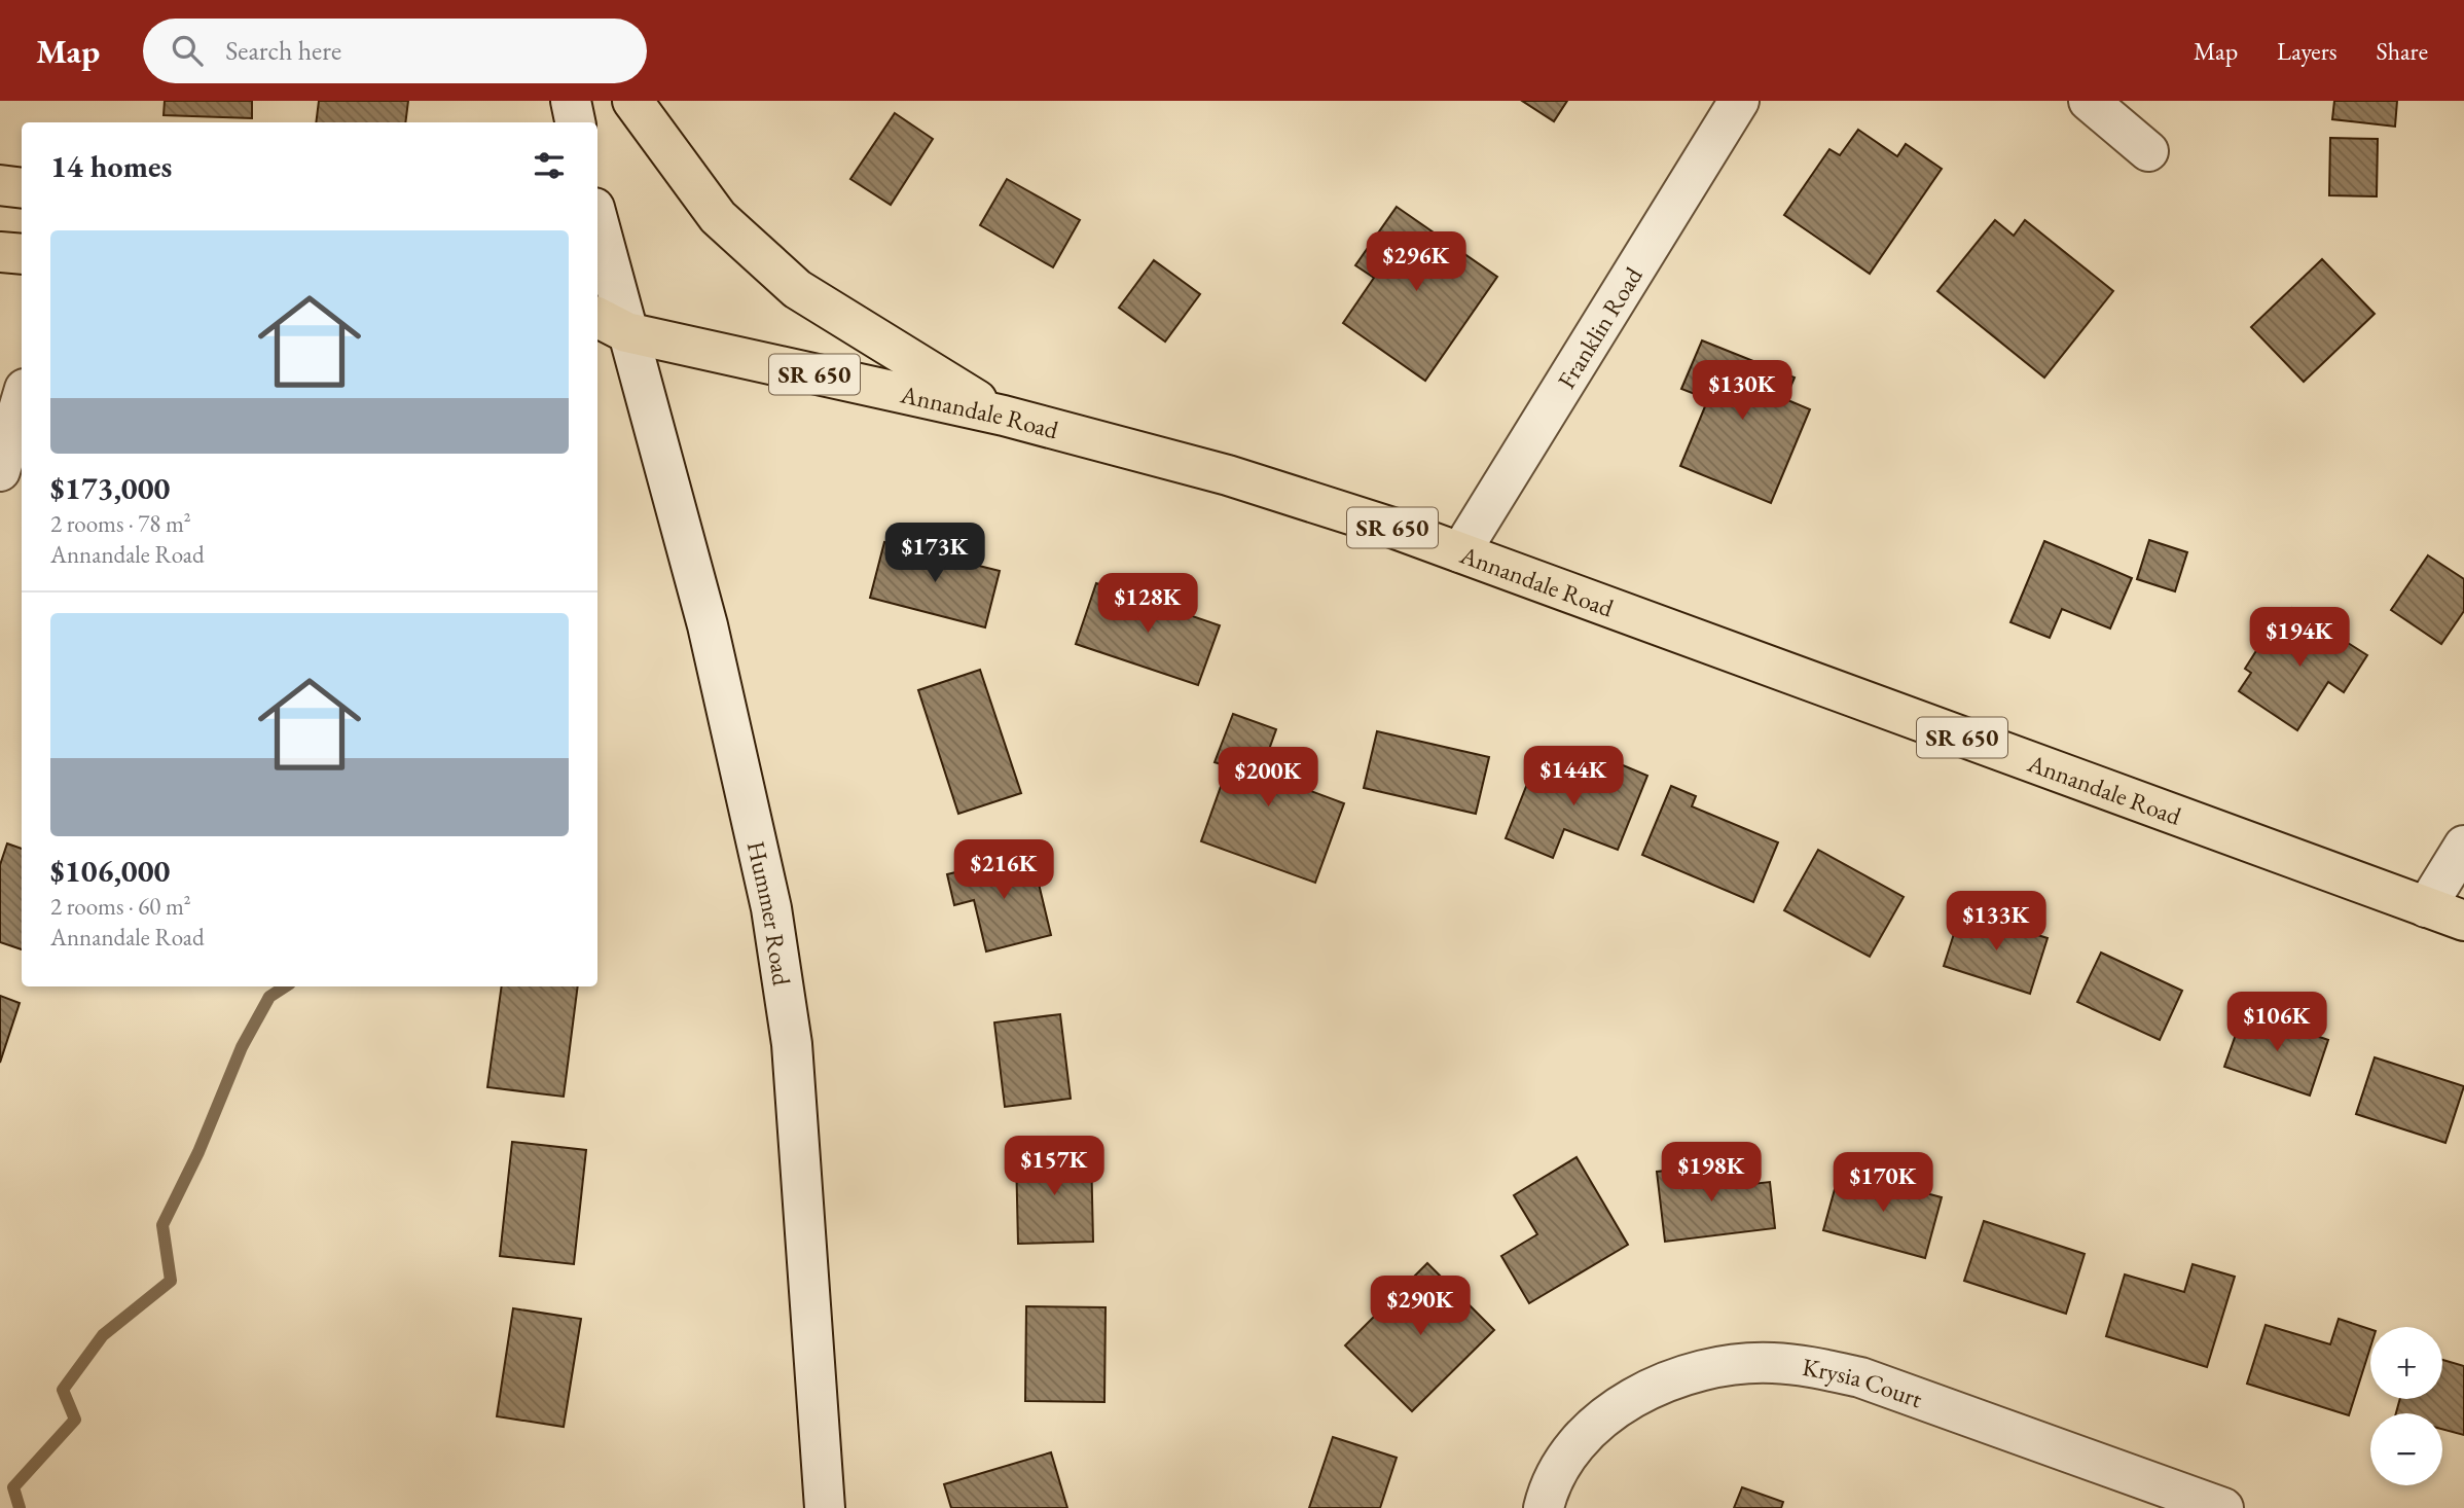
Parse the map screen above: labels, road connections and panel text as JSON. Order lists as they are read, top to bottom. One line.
{"streets":{"main road":["SR 650","Annandale Road"],"street":["Franklin Road","Hummer Road","Krysia Court"]},"crossings":[["Franklin Road","Annandale Road"],["Annandale Road","Hummer Road"]],"page":{"header":"Map","search":"Search here","nav":["Map","Layers","Share"],"heading":"14 homes","list":[{"name":"$173,000","note":"2 rooms · 78 m² · Annandale Road"},{"name":"$106,000","note":"2 rooms · 60 m² · Annandale Road"}],"price":["$296K","$130K","$173K","$128K","$194K","$144K","$200K","$216K","$133K","$106K","$157K","$198K","$170K","$290K"],"map_buttons":["+","−"]}}
